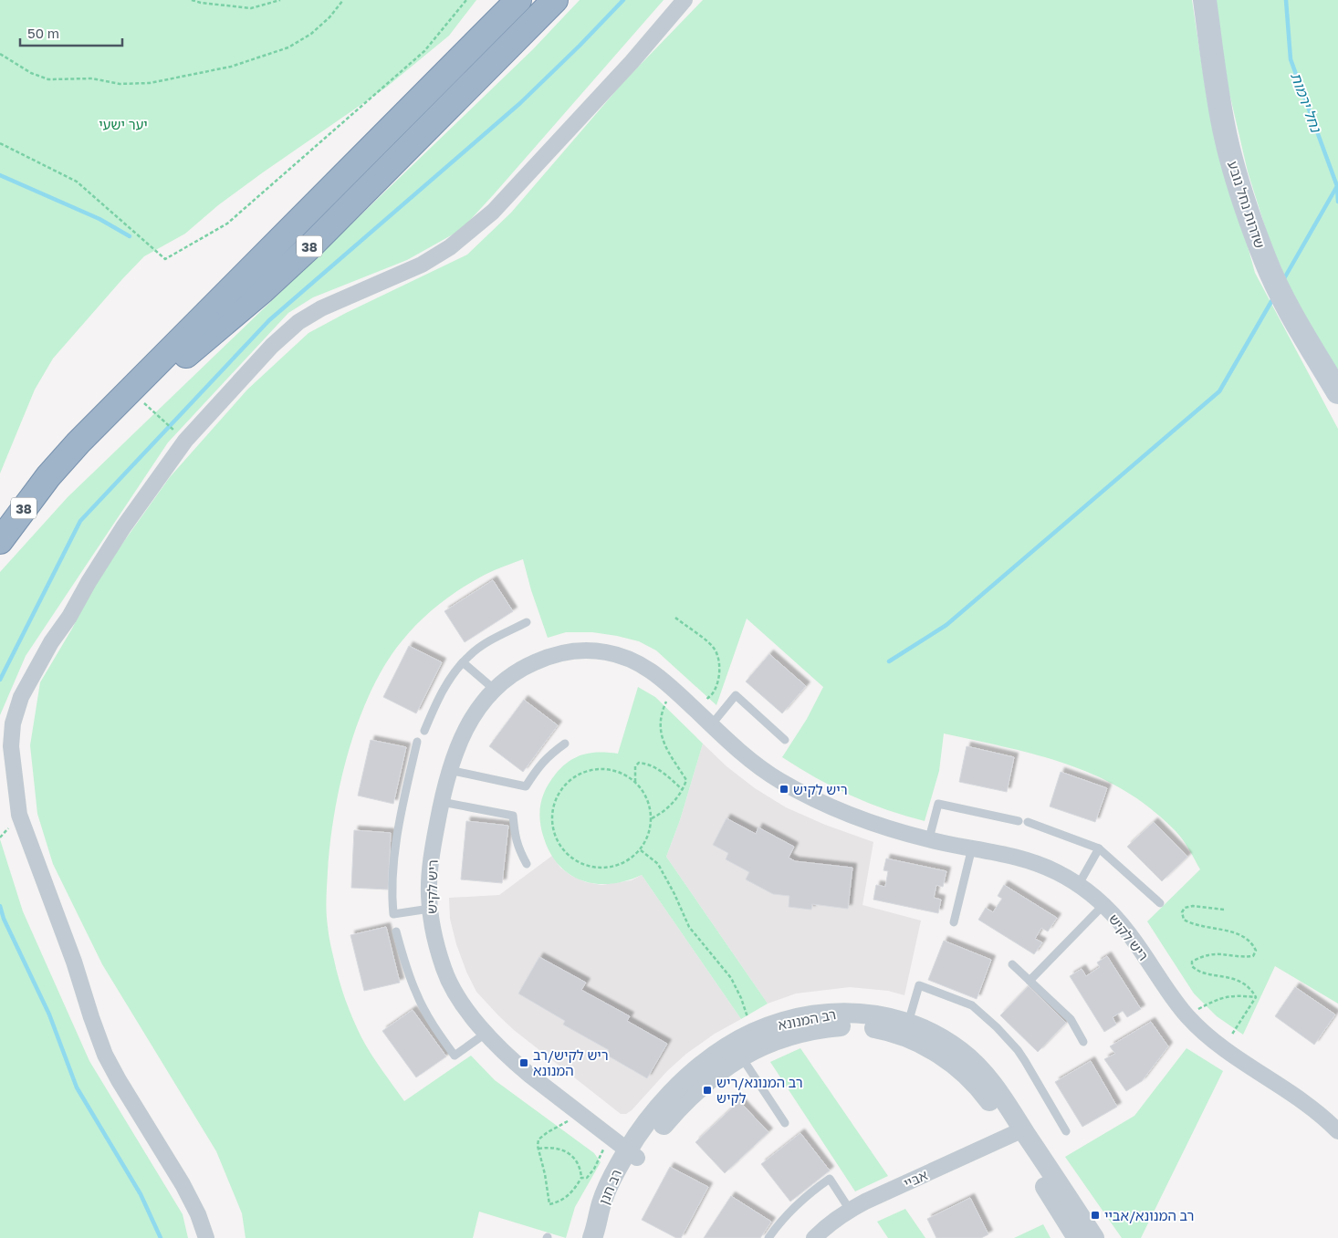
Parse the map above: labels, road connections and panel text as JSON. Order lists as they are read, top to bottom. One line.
{"streets":{"highway":["38"],"main road":["שדרות נחל נובע"],"street":["ריש לקיש","רב המנונא","אביי","רב חנן"]},"crossings":[["ריש לקיש","רב המנונא"],["ריש לקיש","רב חנן"],["רב המנונא","אביי"],["רב המנונא","רב חנן"]],"water":["נחל ירמות"],"parks":["יער ישעי"],"places":{"transit":["ריש לקיש","ריש לקיש/רב המנונא","רב המנונא/ריש לקיש","רב המנונא/אביי"]},"scale_bar":"50 m"}
